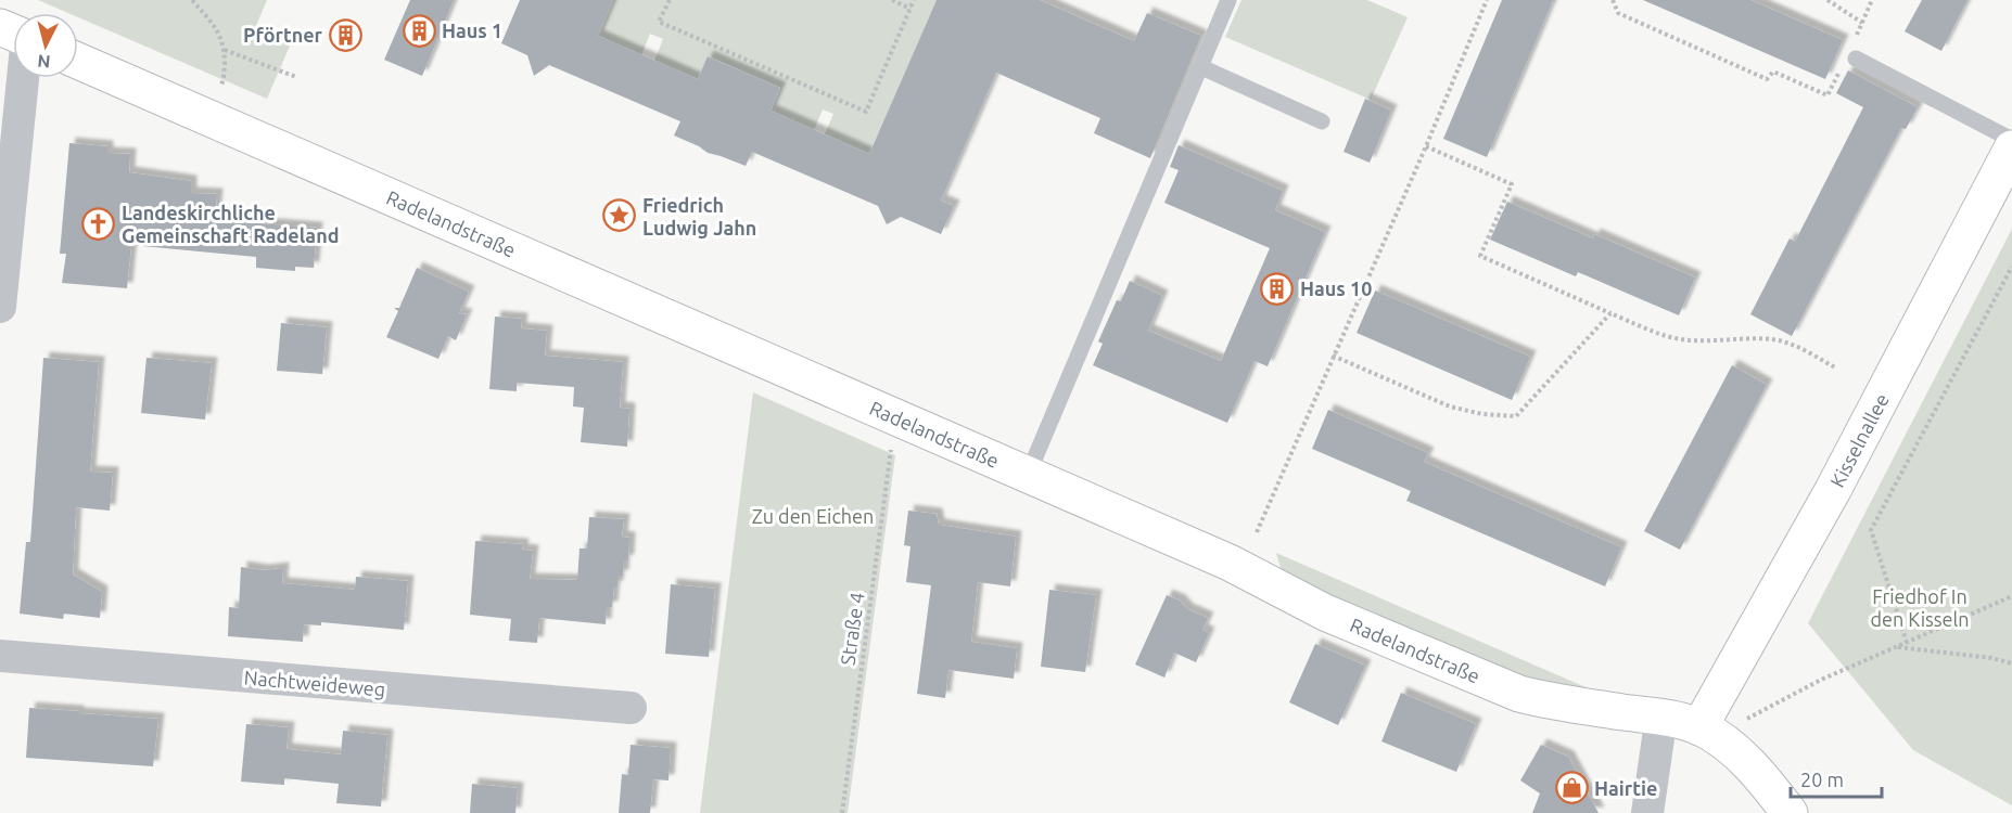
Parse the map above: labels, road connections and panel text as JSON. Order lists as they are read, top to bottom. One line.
{"streets":{"street":["Radelandstraße","Kisselnallee","Nachtweideweg"],"path":["Straße 4"]},"crossings":[["Radelandstraße","Kisselnallee"]],"parks":["Zu den Eichen","Friedhof In den Kisseln"],"places":{"building":["Haus 1","Pförtner","Haus 10"],"place":["Friedrich Ludwig Jahn"],"church":["Landeskirchliche Gemeinschaft Radeland"],"shop":["Hairtie"]},"scale_bar":"20 m","north":"bottom"}
